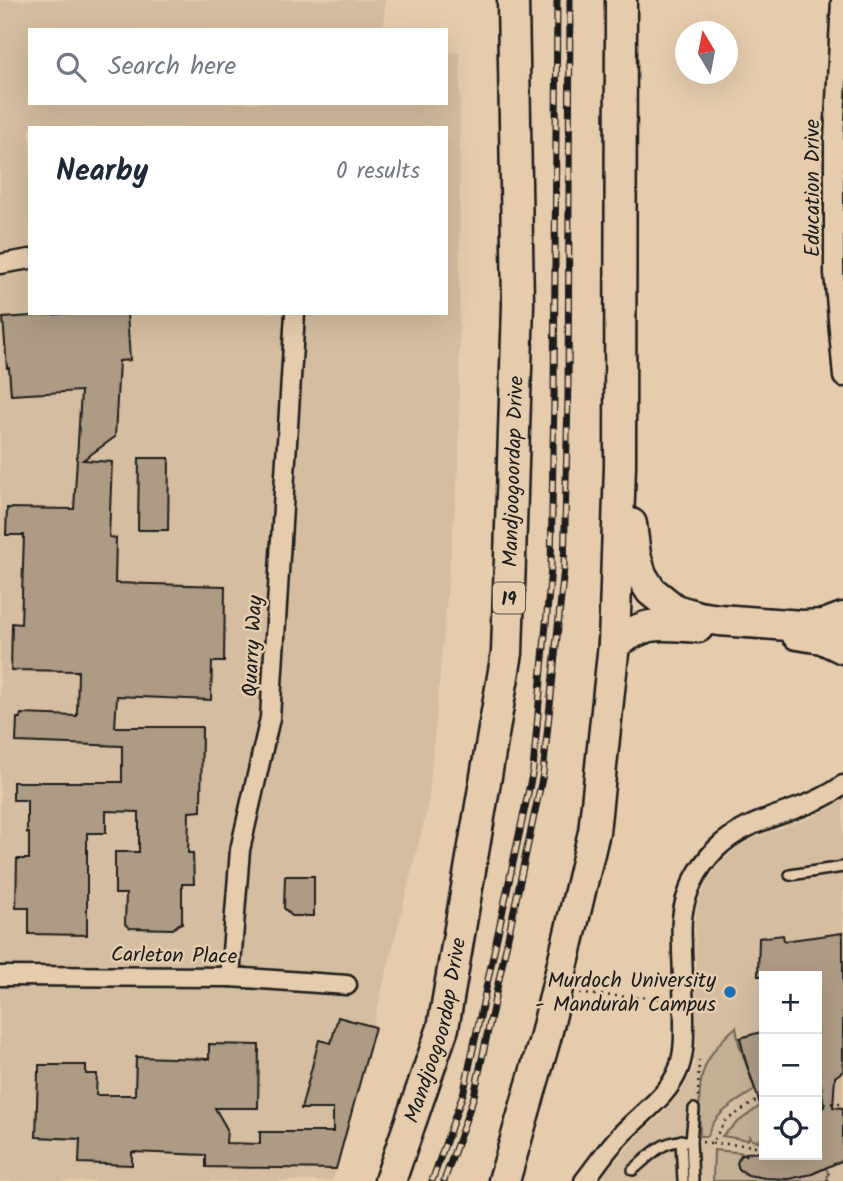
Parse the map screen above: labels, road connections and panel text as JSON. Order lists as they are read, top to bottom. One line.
{"streets":{"highway":["Mandjoogoordap Drive","19"],"street":["Education Drive","Quarry Way","Carleton Place"]},"crossings":[["Quarry Way","Carleton Place"]],"places":["Murdoch University - Mandurah Campus"],"north":"top","page":{"search":"Search here","heading":["Nearby","0 results"],"map_buttons":["+","−"]}}
